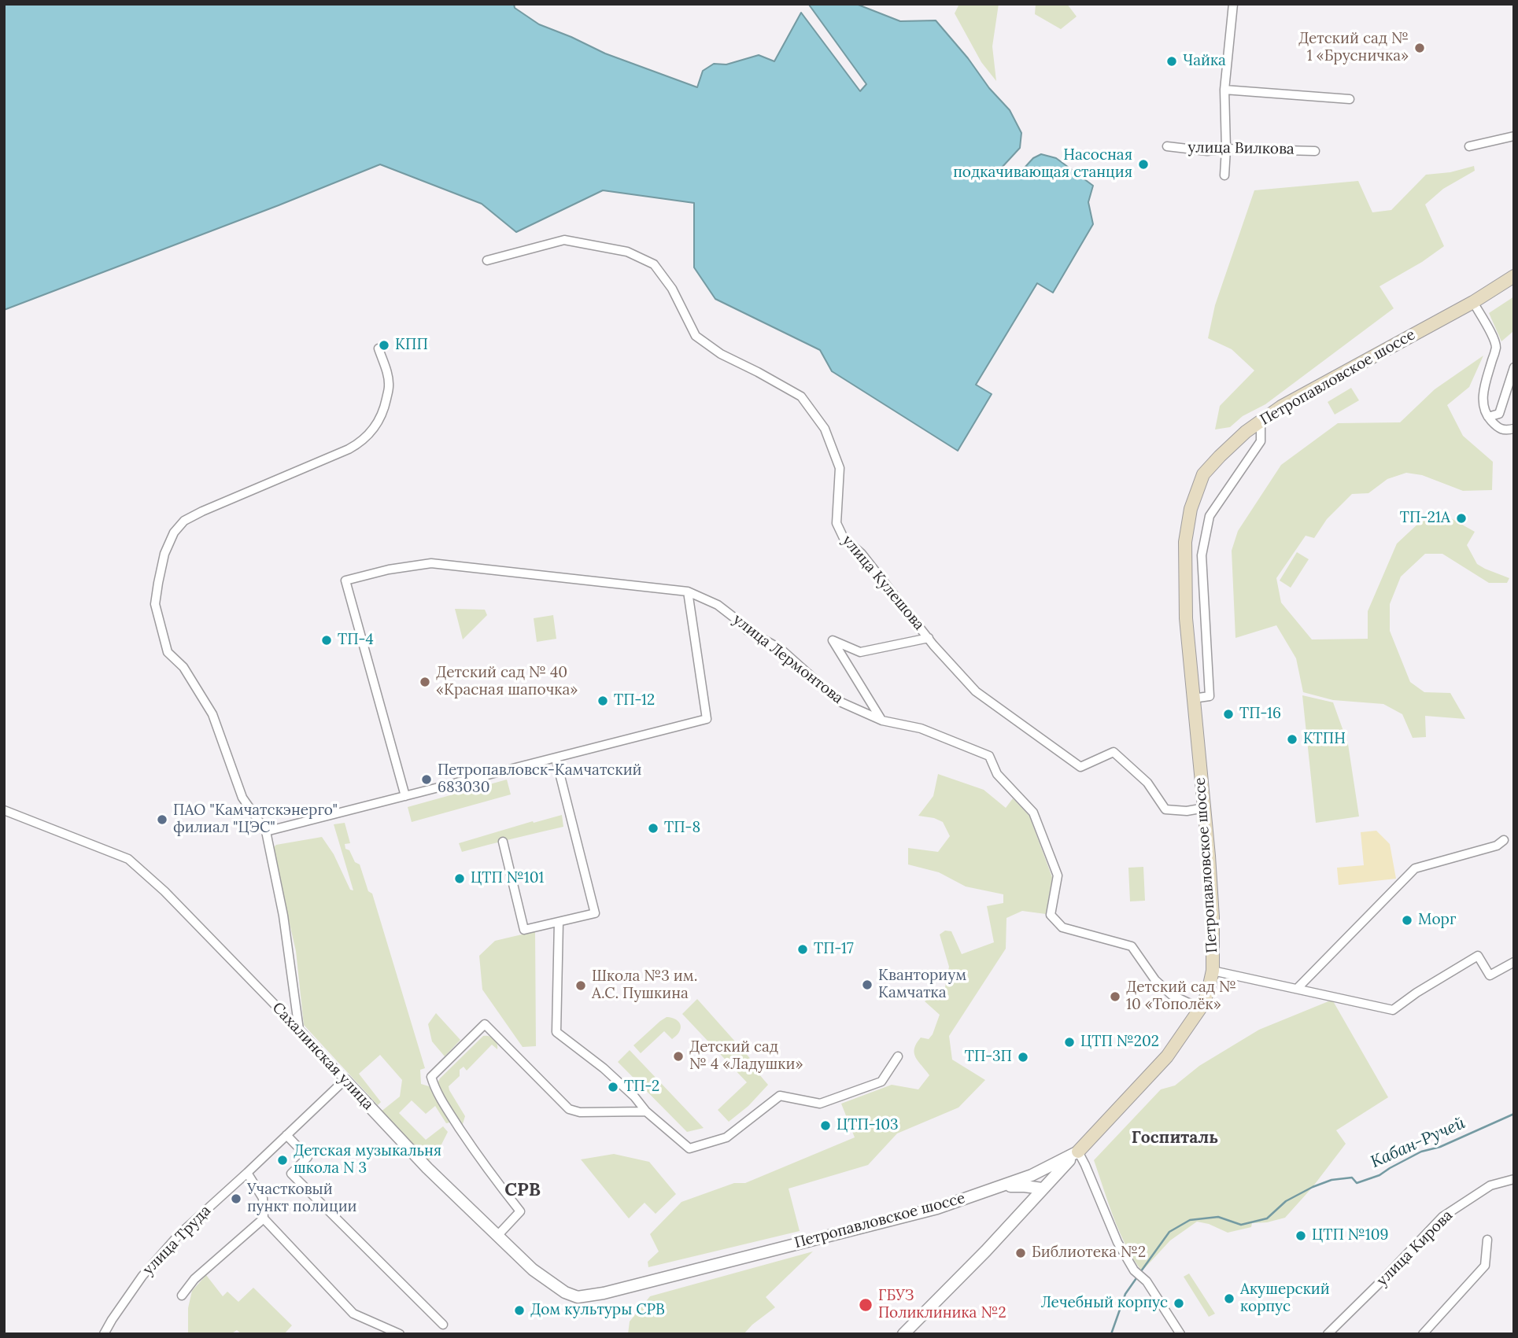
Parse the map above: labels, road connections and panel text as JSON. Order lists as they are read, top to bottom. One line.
{"streets":{"main road":["Петропавловское шоссе"],"street":["улица Вилкова","улица Кулешова","улица Лермонтова","Сахалинская улица","улица Труда","улица Кирова"]},"crossings":[["Петропавловское шоссе","улица Кулешова"],["Петропавловское шоссе","улица Лермонтова"],["Петропавловское шоссе","Сахалинская улица"],["Сахалинская улица","улица Труда"]],"districts":["Госпиталь","СРВ"],"water":["Кабан-Ручей"],"places":["Детский сад № 1 «Брусничка»","Чайка","Насосная подкачивающая станция","КПП","ТП-21А","ТП-4","Детский сад № 40 «Красная шапочка»","ТП-12","ТП-16","КТПН","Петропавловск-Камчатский 683030","ПАО \"Камчатскэнерго\" филиал \"ЦЭС\"","ТП-8","ЦТП №101","Морг","ТП-17","Кванториум Камчатка","Школа №3 им. А.С. Пушкина","Детский сад № 10 «Тополёк»","ЦТП №202","Детский сад № 4 «Ладушки»","ТП-3П","ТП-2","ЦТП-103","Детская музыкальня школа N 3","Участковый пункт полиции","ЦТП №109","Библиотека №2","Акушерский корпус","Лечебный корпус","ГБУЗ Поликлиника №2","Дом культуры СРВ"]}
